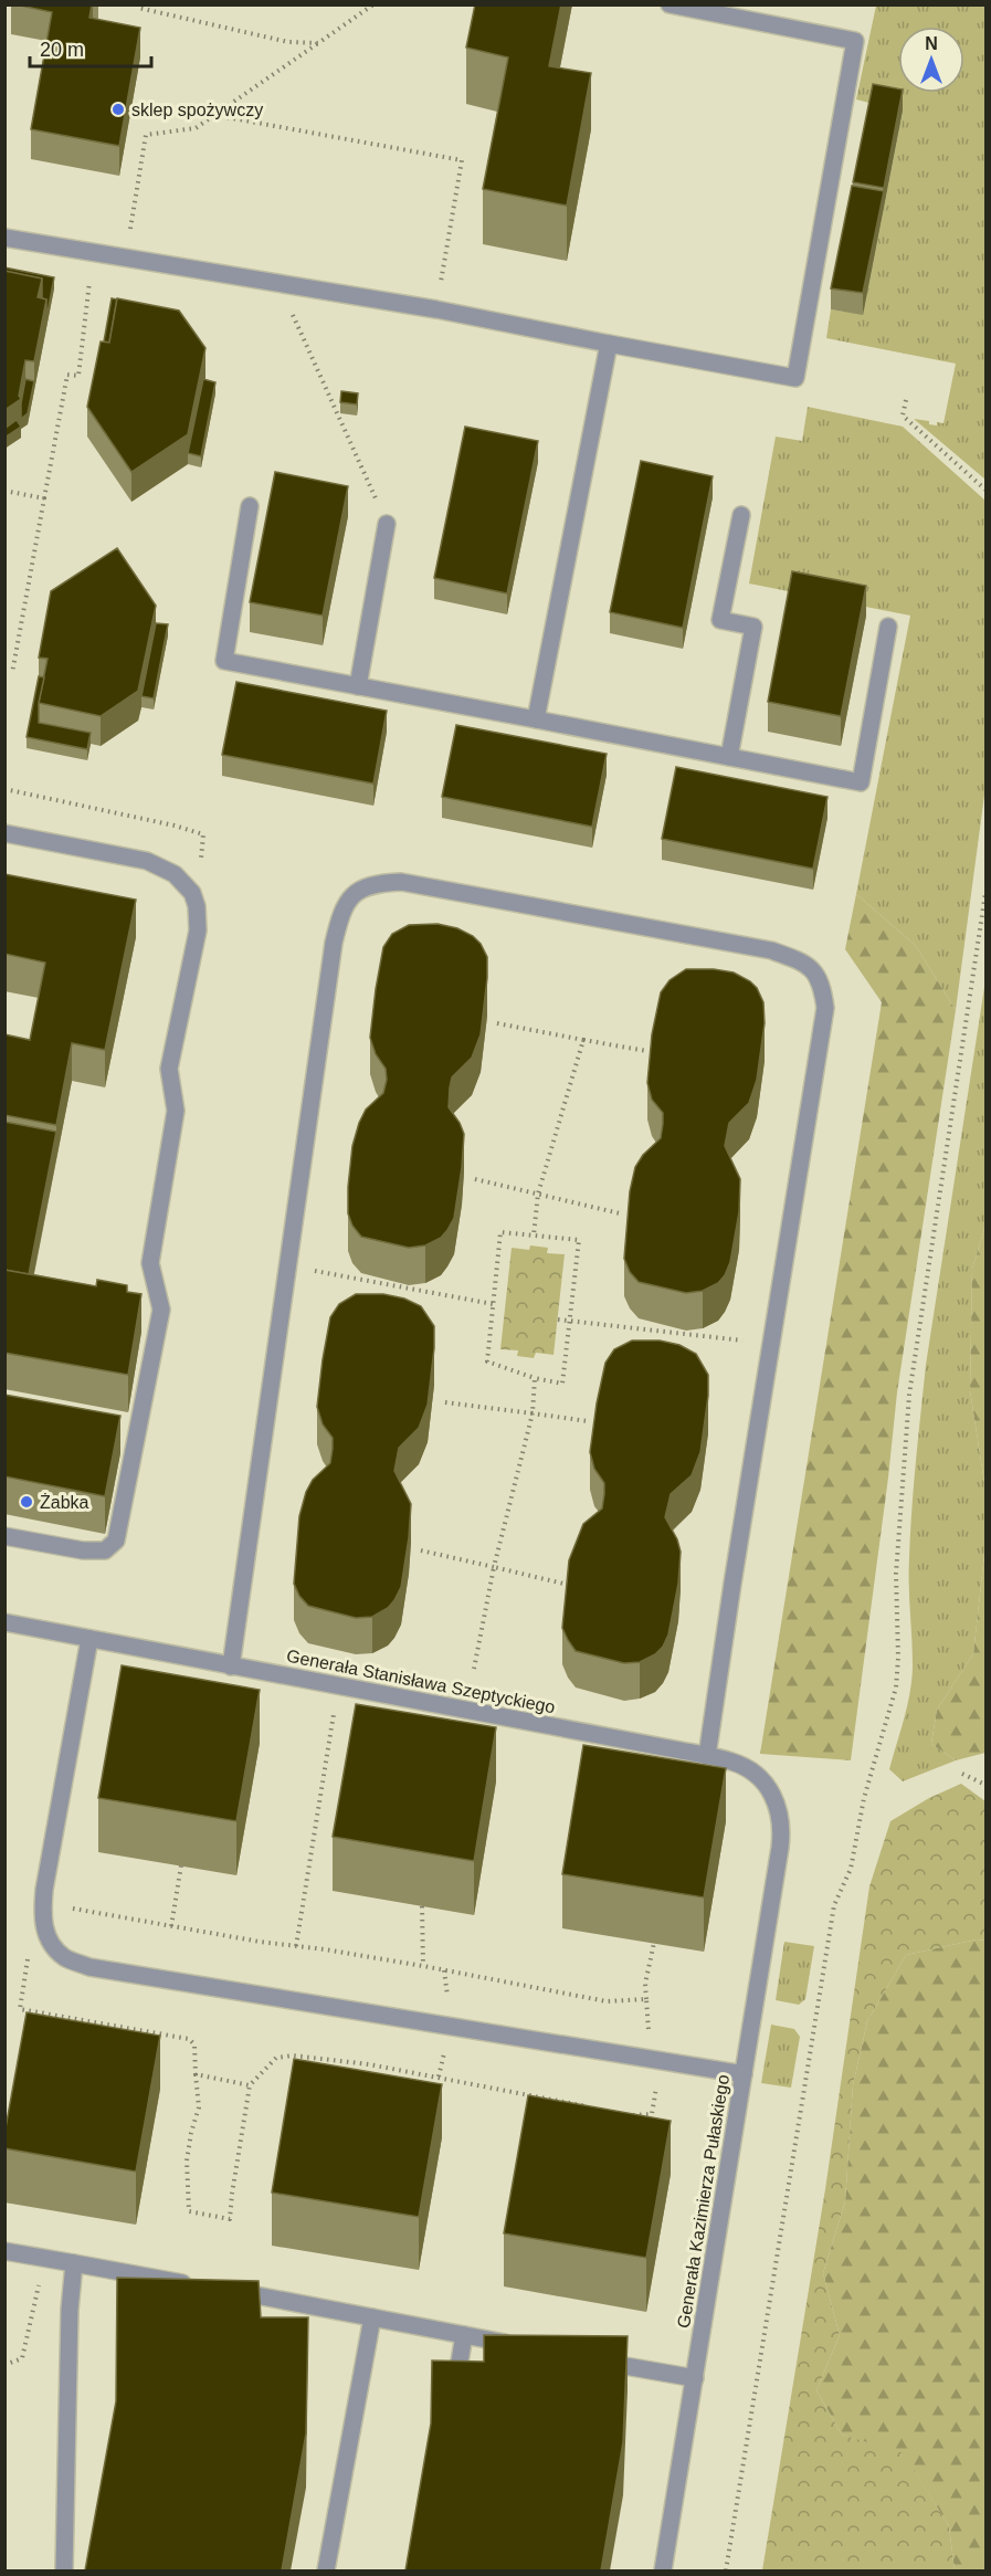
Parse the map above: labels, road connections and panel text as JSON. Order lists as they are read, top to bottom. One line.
{"streets":{"street":["Generała Stanisława Szeptyckiego","Generała Kazimierza Pułaskiego"]},"crossings":[["Generała Stanisława Szeptyckiego","Generała Kazimierza Pułaskiego"]],"places":["sklep spożywczy","Żabka"],"scale_bar":"20 m","north":"top"}
